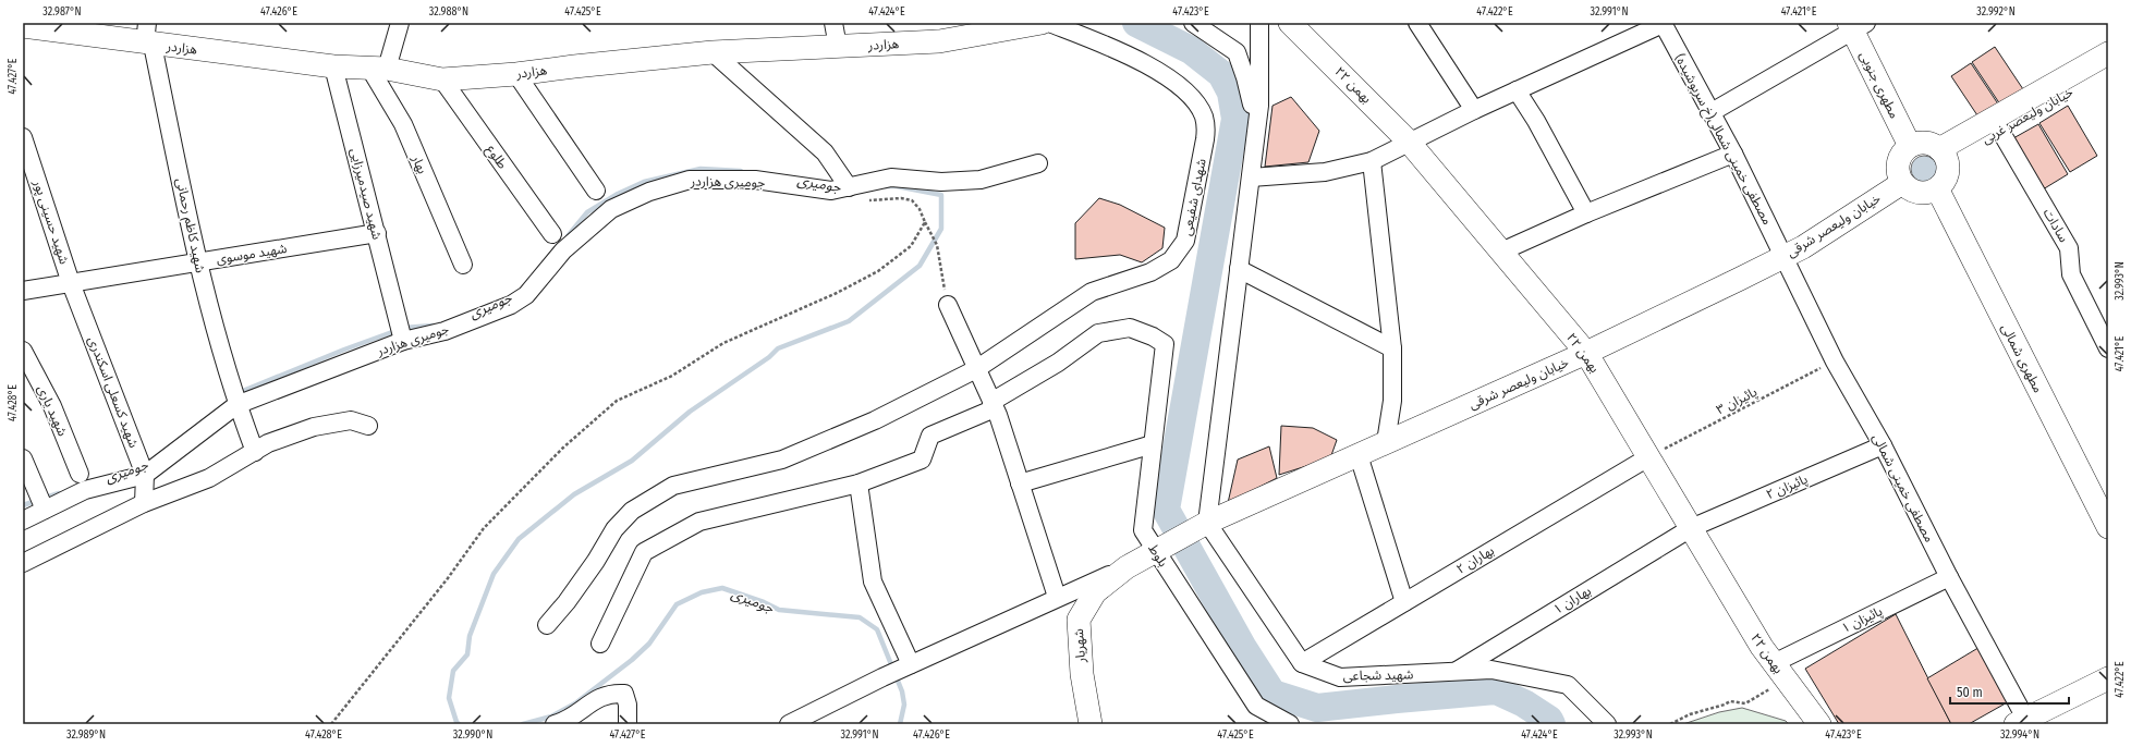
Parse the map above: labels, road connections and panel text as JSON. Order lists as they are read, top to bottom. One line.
{"streets":{"main road":["هزاردر","۲۲ بهمن","مطهری جنوبی","خیابان ولیعصر غربی","خیابان ولیعصر شرقی","مطهری شمالی","شهریار"],"street":["مصطفی خمینی شمالی(خ سرپوشیده)","طلوع","بهار","جومیری هزاردر","شهید صیدمیرزایی","شهدای شفیعی","شهید حسینی پور","شهید کاظم رحمانی","سادات","شهید موسوی","شهید کسعلی اسکندری","شهید یاری","پائیزان ۲","مصطفی خمینی شمالی","بلوط","بهاران ۲","بهاران ۱","پائیزان ۱","شهید شجاعی"],"path":["پائیزان ۳"]},"crossings":[["هزاردر","طلوع"],["هزاردر","بهار"],["هزاردر","شهید صیدمیرزایی"],["هزاردر","شهید کاظم رحمانی"],["۲۲ بهمن","خیابان ولیعصر شرقی"],["۲۲ بهمن","پائیزان ۳"],["۲۲ بهمن","پائیزان ۲"],["۲۲ بهمن","بهاران ۲"],["۲۲ بهمن","بهاران ۱"],["۲۲ بهمن","پائیزان ۱"],["مطهری جنوبی","خیابان ولیعصر غربی"],["مطهری جنوبی","خیابان ولیعصر شرقی"],["مطهری جنوبی","مطهری شمالی"],["خیابان ولیعصر غربی","خیابان ولیعصر شرقی"],["خیابان ولیعصر غربی","سادات"],["خیابان ولیعصر غربی","مطهری شمالی"],["مصطفی خمینی شمالی(خ سرپوشیده)","خیابان ولیعصر شرقی"],["مصطفی خمینی شمالی(خ سرپوشیده)","مصطفی خمینی شمالی"],["جومیری هزاردر","شهید صیدمیرزایی"],["جومیری هزاردر","شهید کاظم رحمانی"],["جومیری هزاردر","شهید کسعلی اسکندری"],["شهید صیدمیرزایی","شهید موسوی"],["شهید حسینی پور","شهید موسوی"],["شهید حسینی پور","شهید کسعلی اسکندری"],["شهید کاظم رحمانی","شهید موسوی"],["خیابان ولیعصر شرقی","مطهری شمالی"],["خیابان ولیعصر شرقی","مصطفی خمینی شمالی"],["خیابان ولیعصر شرقی","بلوط"],["خیابان ولیعصر شرقی","شهریار"],["شهید موسوی","شهید کسعلی اسکندری"],["پائیزان ۳","مصطفی خمینی شمالی"],["پائیزان ۳","بهاران ۲"],["پائیزان ۲","مصطفی خمینی شمالی"],["پائیزان ۲","بهاران ۱"],["مصطفی خمینی شمالی","پائیزان ۱"],["بلوط","شهریار"],["بهاران ۲","شهید شجاعی"],["بهاران ۱","شهید شجاعی"]],"water":["جومیری"],"scale_bar":"50 m","coordinates":["32.987°N","47.426°E","32.988°N","47.425°E","47.424°E","47.423°E","47.422°E","32.991°N","47.421°E","32.992°N","47.427°E","32.993°N","47.428°E","32.989°N","32.990°N","32.994°N"]}
